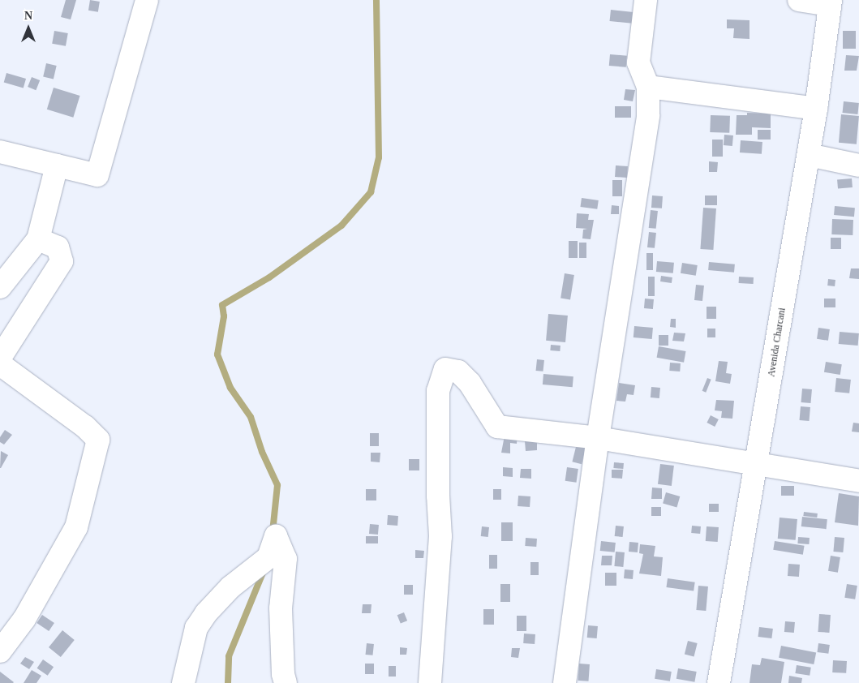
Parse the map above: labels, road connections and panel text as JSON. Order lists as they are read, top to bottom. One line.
{"streets":{"street":["Avenida Charcani"]},"north":"top"}
